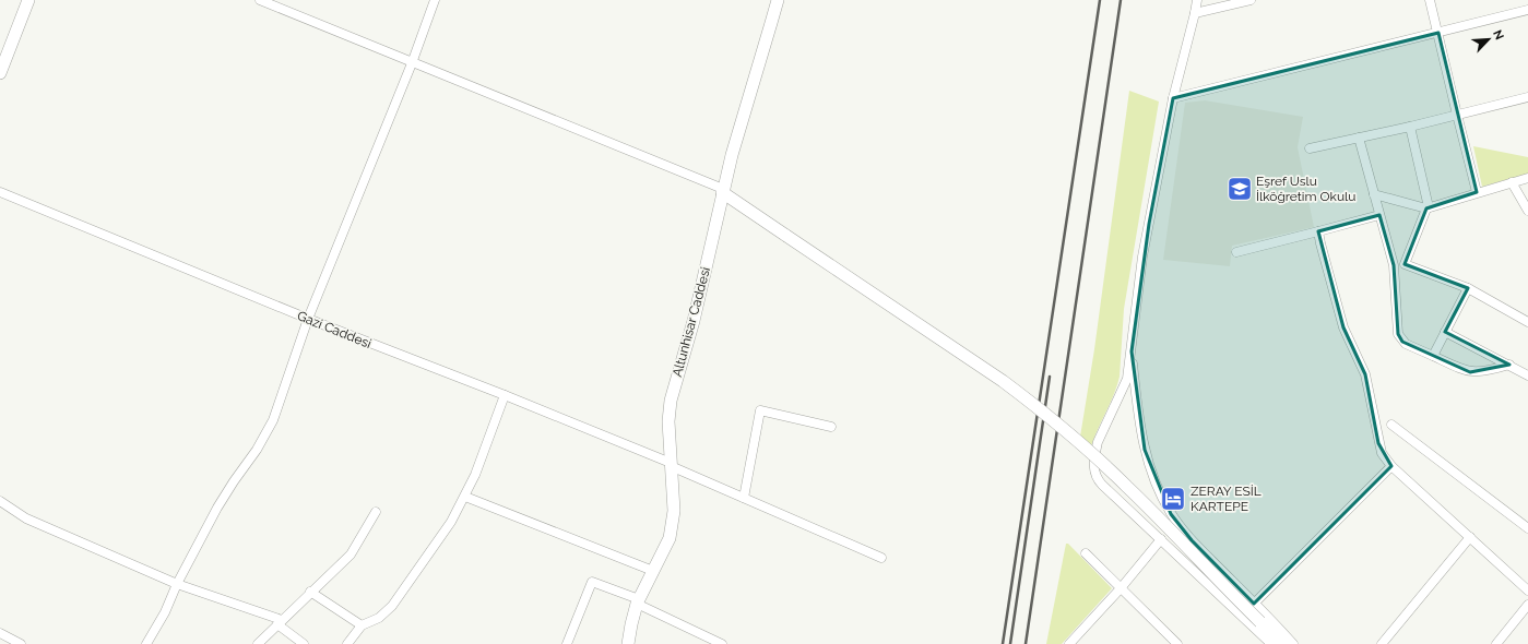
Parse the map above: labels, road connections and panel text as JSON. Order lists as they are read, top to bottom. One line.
{"streets":{"street":["Altunhisar Caddesi","Gazi Caddesi"]},"crossings":[["Altunhisar Caddesi","Gazi Caddesi"]],"places":{"school or university":["Eşref Uslu İlköğretim Okulu"],"hotel":["ZERAY ESİL KARTEPE"]},"north":"top right"}
